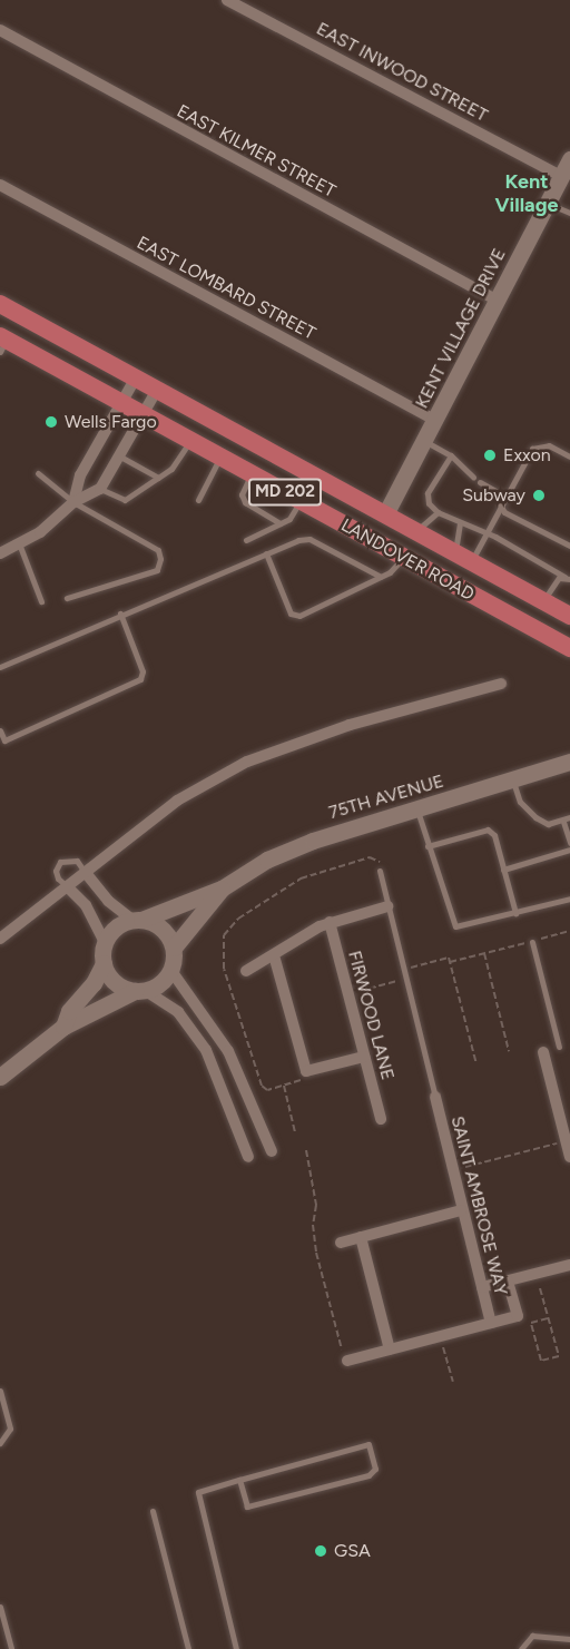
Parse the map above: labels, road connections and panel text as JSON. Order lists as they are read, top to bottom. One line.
{"streets":{"main road":["MD 202","LANDOVER ROAD"],"street":["EAST INWOOD STREET","EAST KILMER STREET","EAST LOMBARD STREET","KENT VILLAGE DRIVE","75TH AVENUE","FIRWOOD LANE","SAINT AMBROSE WAY"]},"crossings":[["EAST INWOOD STREET","KENT VILLAGE DRIVE"],["EAST KILMER STREET","KENT VILLAGE DRIVE"],["EAST LOMBARD STREET","KENT VILLAGE DRIVE"],["KENT VILLAGE DRIVE","LANDOVER ROAD"]],"districts":["Kent Village"],"places":["Wells Fargo","Exxon","Subway","GSA"]}
